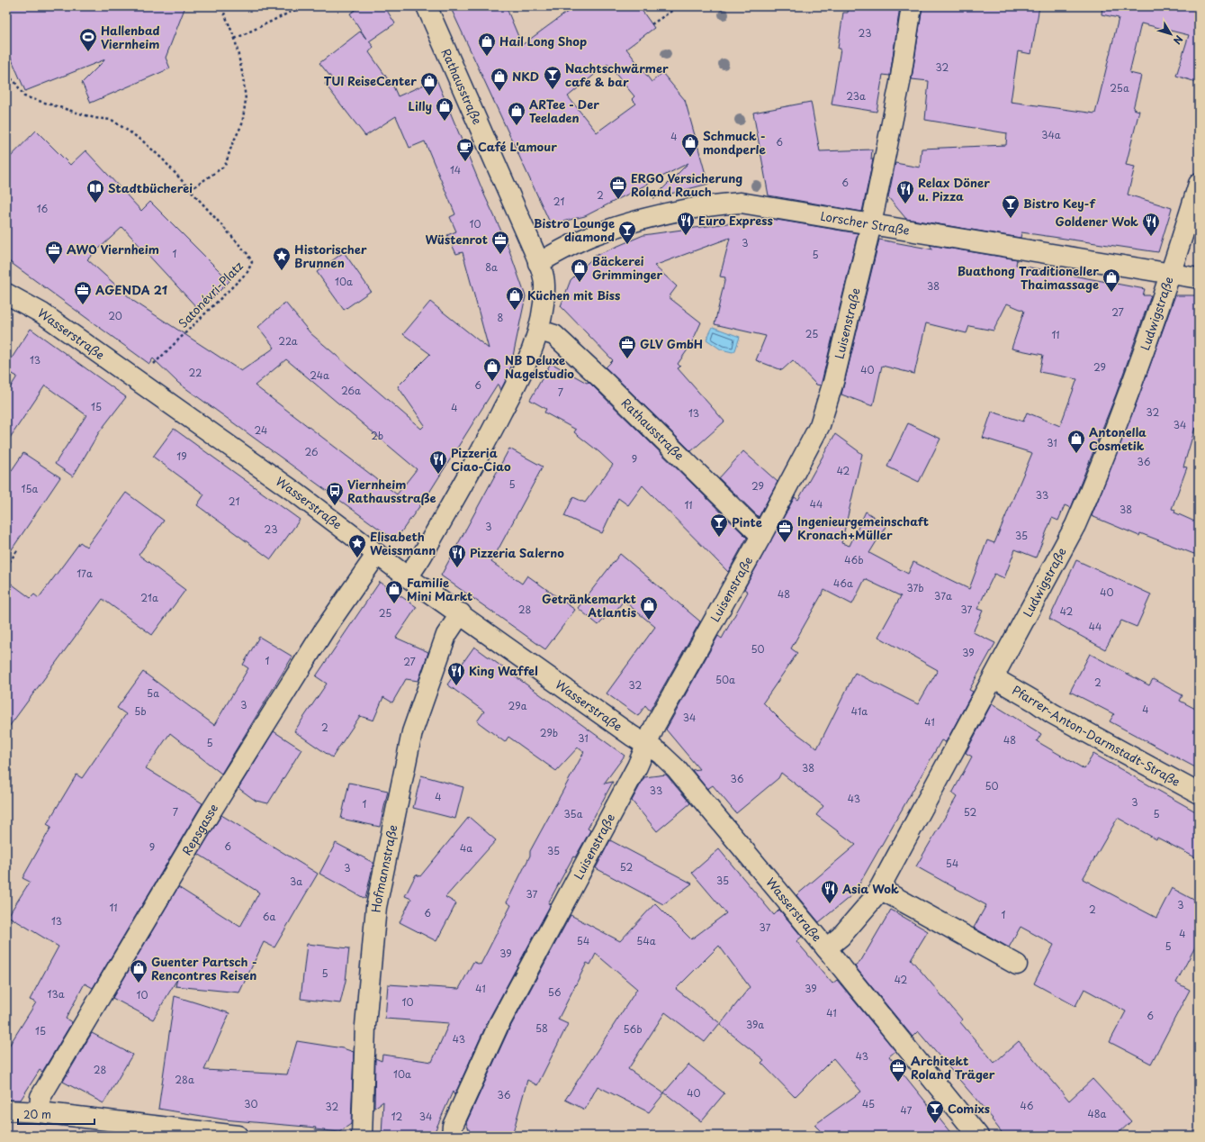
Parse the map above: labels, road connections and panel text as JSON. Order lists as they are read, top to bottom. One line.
{"streets":{"street":["Rathausstraße","Lorscher Straße","Ludwigstraße","Luisenstraße","Wasserstraße","Pfarrer-Anton-Darmstadt-Straße","Repsgasse","Hofmannstraße"],"path":["Satonévri-Platz"]},"crossings":[["Rathausstraße","Lorscher Straße"],["Rathausstraße","Luisenstraße"],["Rathausstraße","Wasserstraße"],["Lorscher Straße","Ludwigstraße"],["Lorscher Straße","Luisenstraße"],["Satonévri-Platz","Wasserstraße"],["Ludwigstraße","Wasserstraße"],["Ludwigstraße","Pfarrer-Anton-Darmstadt-Straße"],["Luisenstraße","Wasserstraße"],["Wasserstraße","Repsgasse"],["Wasserstraße","Hofmannstraße"]],"places":{"sports":["Hallenbad Viernheim"],"shop":["Hail Long Shop","NKD","TUI ReiseCenter","Lilly","ARTee - Der Teeladen","Schmuck - mondperle","Bäckerei Grimminger","Buathong Traditioneller Thaimassage","Küchen mit Biss","NB Deluxe Nagelstudio","Antonella Cosmetik","Familie Mini Markt","Getränkemarkt Atlantis","Guenter Partsch - Rencontres Reisen"],"bar":["Nachtschwärmer cafe & bar","Bistro Key-f","Bistro Lounge diamond","Pinte","Comixs"],"cafe":["Café L'amour"],"office":["ERGO Versicherung Roland Rauch","Wüstenrot","AWO Viernheim","AGENDA 21","GLV GmbH","Ingenieurgemeinschaft Kronach+Müller","Architekt Roland Träger"],"library":["Stadtbücherei"],"restaurant":["Relax Döner u. Pizza","Euro Express","Goldener Wok","Pizzeria Ciao-Ciao","Pizzeria Salerno","King Waffel","Asia Wok"],"place":["Historischer Brunnen","Elisabeth Weissmann"],"bus stop":["Viernheim Rathausstraße"]},"house_numbers":["23","32","25a","23a","34a","4","6","14","6","2","21","16","10","3","1","5","8a","10a","38","27","20","8","25","11","22a","13","29","40","22","24a","6","26a","7","15","4","32","13","34","24","2b","31","26","19","9","36","42","5","29","15a","33","21","44","11","38","3","23","35","46b","17a","46a","37b","40","48","37a","21a","28","37","42","25","44","50","39","1","27","50a","2","32","5a","3","29a","4","5b","41a","34","41","2","29b","31","48","5","38","36","50","33","4","43","3","1","7","52","35a","5","6","9","4a","35","54","52","3","35","3a","37","3","11","2","6","1","6a","13","37","4","54","54a","5","39","5","42","41","39","56","13a","10","10","41","6","39a","58","56b","15","43","43","28","10a","28a","40","36","30","45","46","32","47","48a","12","34"],"scale_bar":"20 m","north":"bottom right"}
